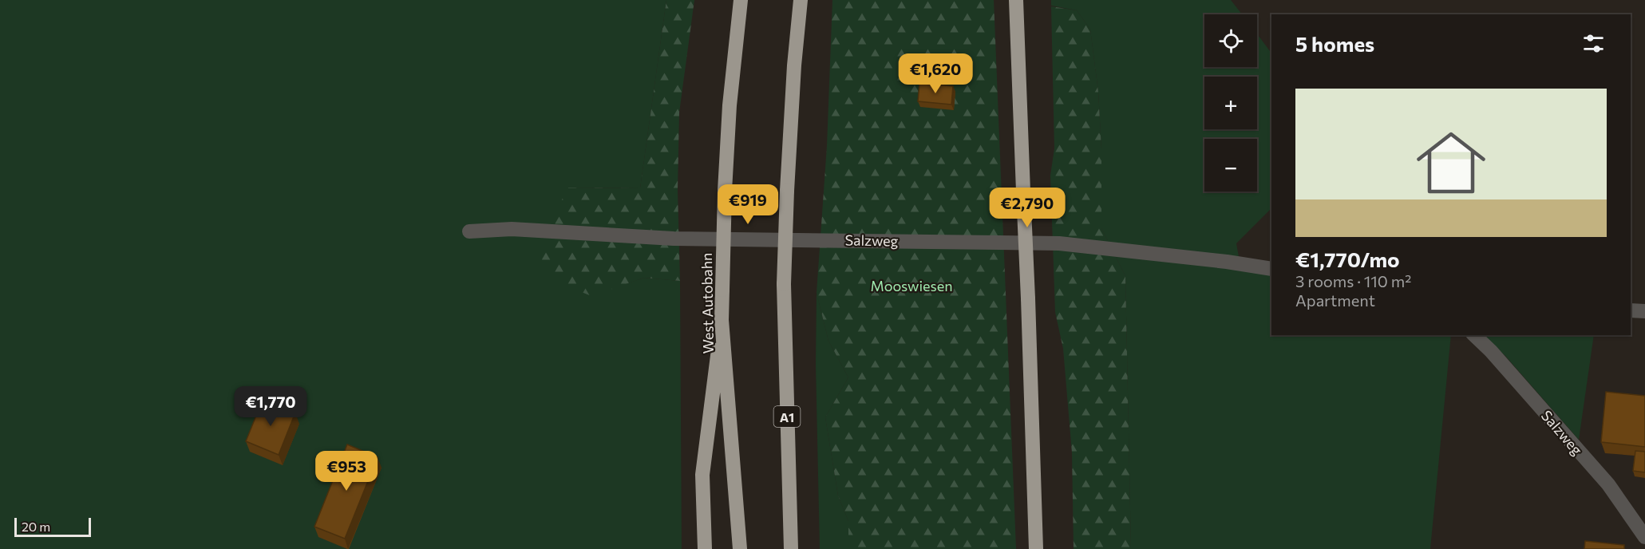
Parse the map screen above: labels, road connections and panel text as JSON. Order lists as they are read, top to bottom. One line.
{"streets":{"highway":["West Autobahn","A1"],"street":["Salzweg"]},"parks":["Mooswiesen"],"scale_bar":"20 m","page":{"map_buttons":["+","−"],"heading":"5 homes","price":["€1,620","€919","€2,790","€1,770","€953"],"list":[{"name":"€1,770/mo","note":"3 rooms · 110 m² · Apartment"}],"scale":"20 m"}}
